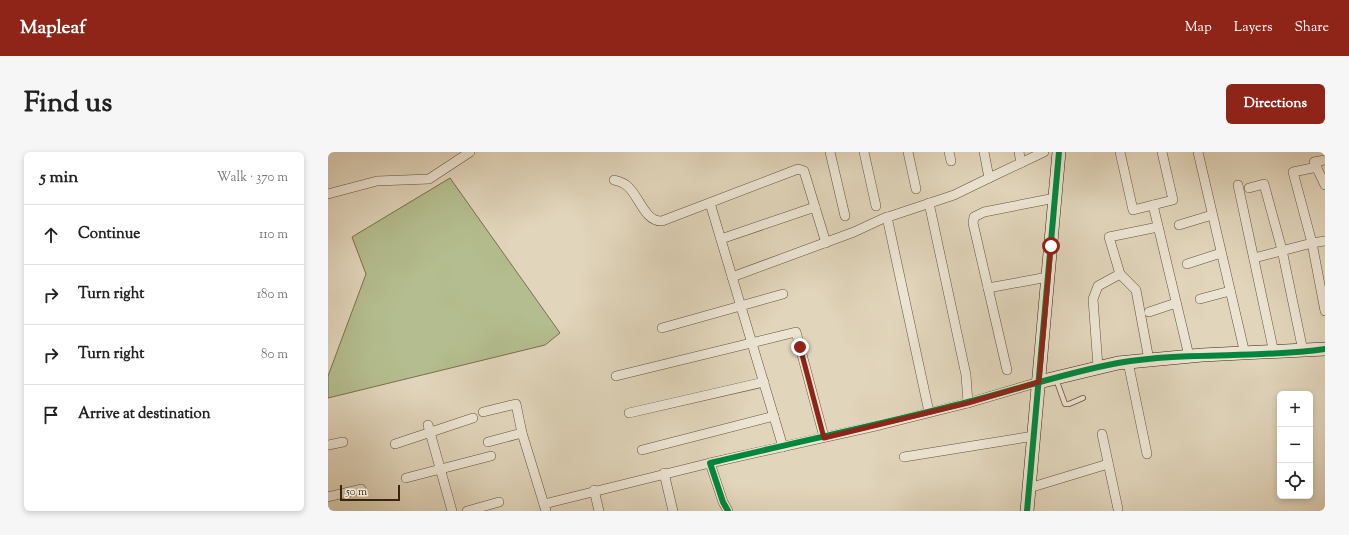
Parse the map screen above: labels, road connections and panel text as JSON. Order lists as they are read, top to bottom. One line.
{"scale_bar":"50 m","page":{"header":"Mapleaf","nav":["Map","Layers","Share"],"title":"Find us","buttons":"Directions","heading":["5 min","Walk · 370 m"],"list":[["Continue","110 m"],["Turn right","180 m"],["Turn right","80 m"],"Arrive at destination"],"map_buttons":["+","−"],"scale":"50 m"}}
